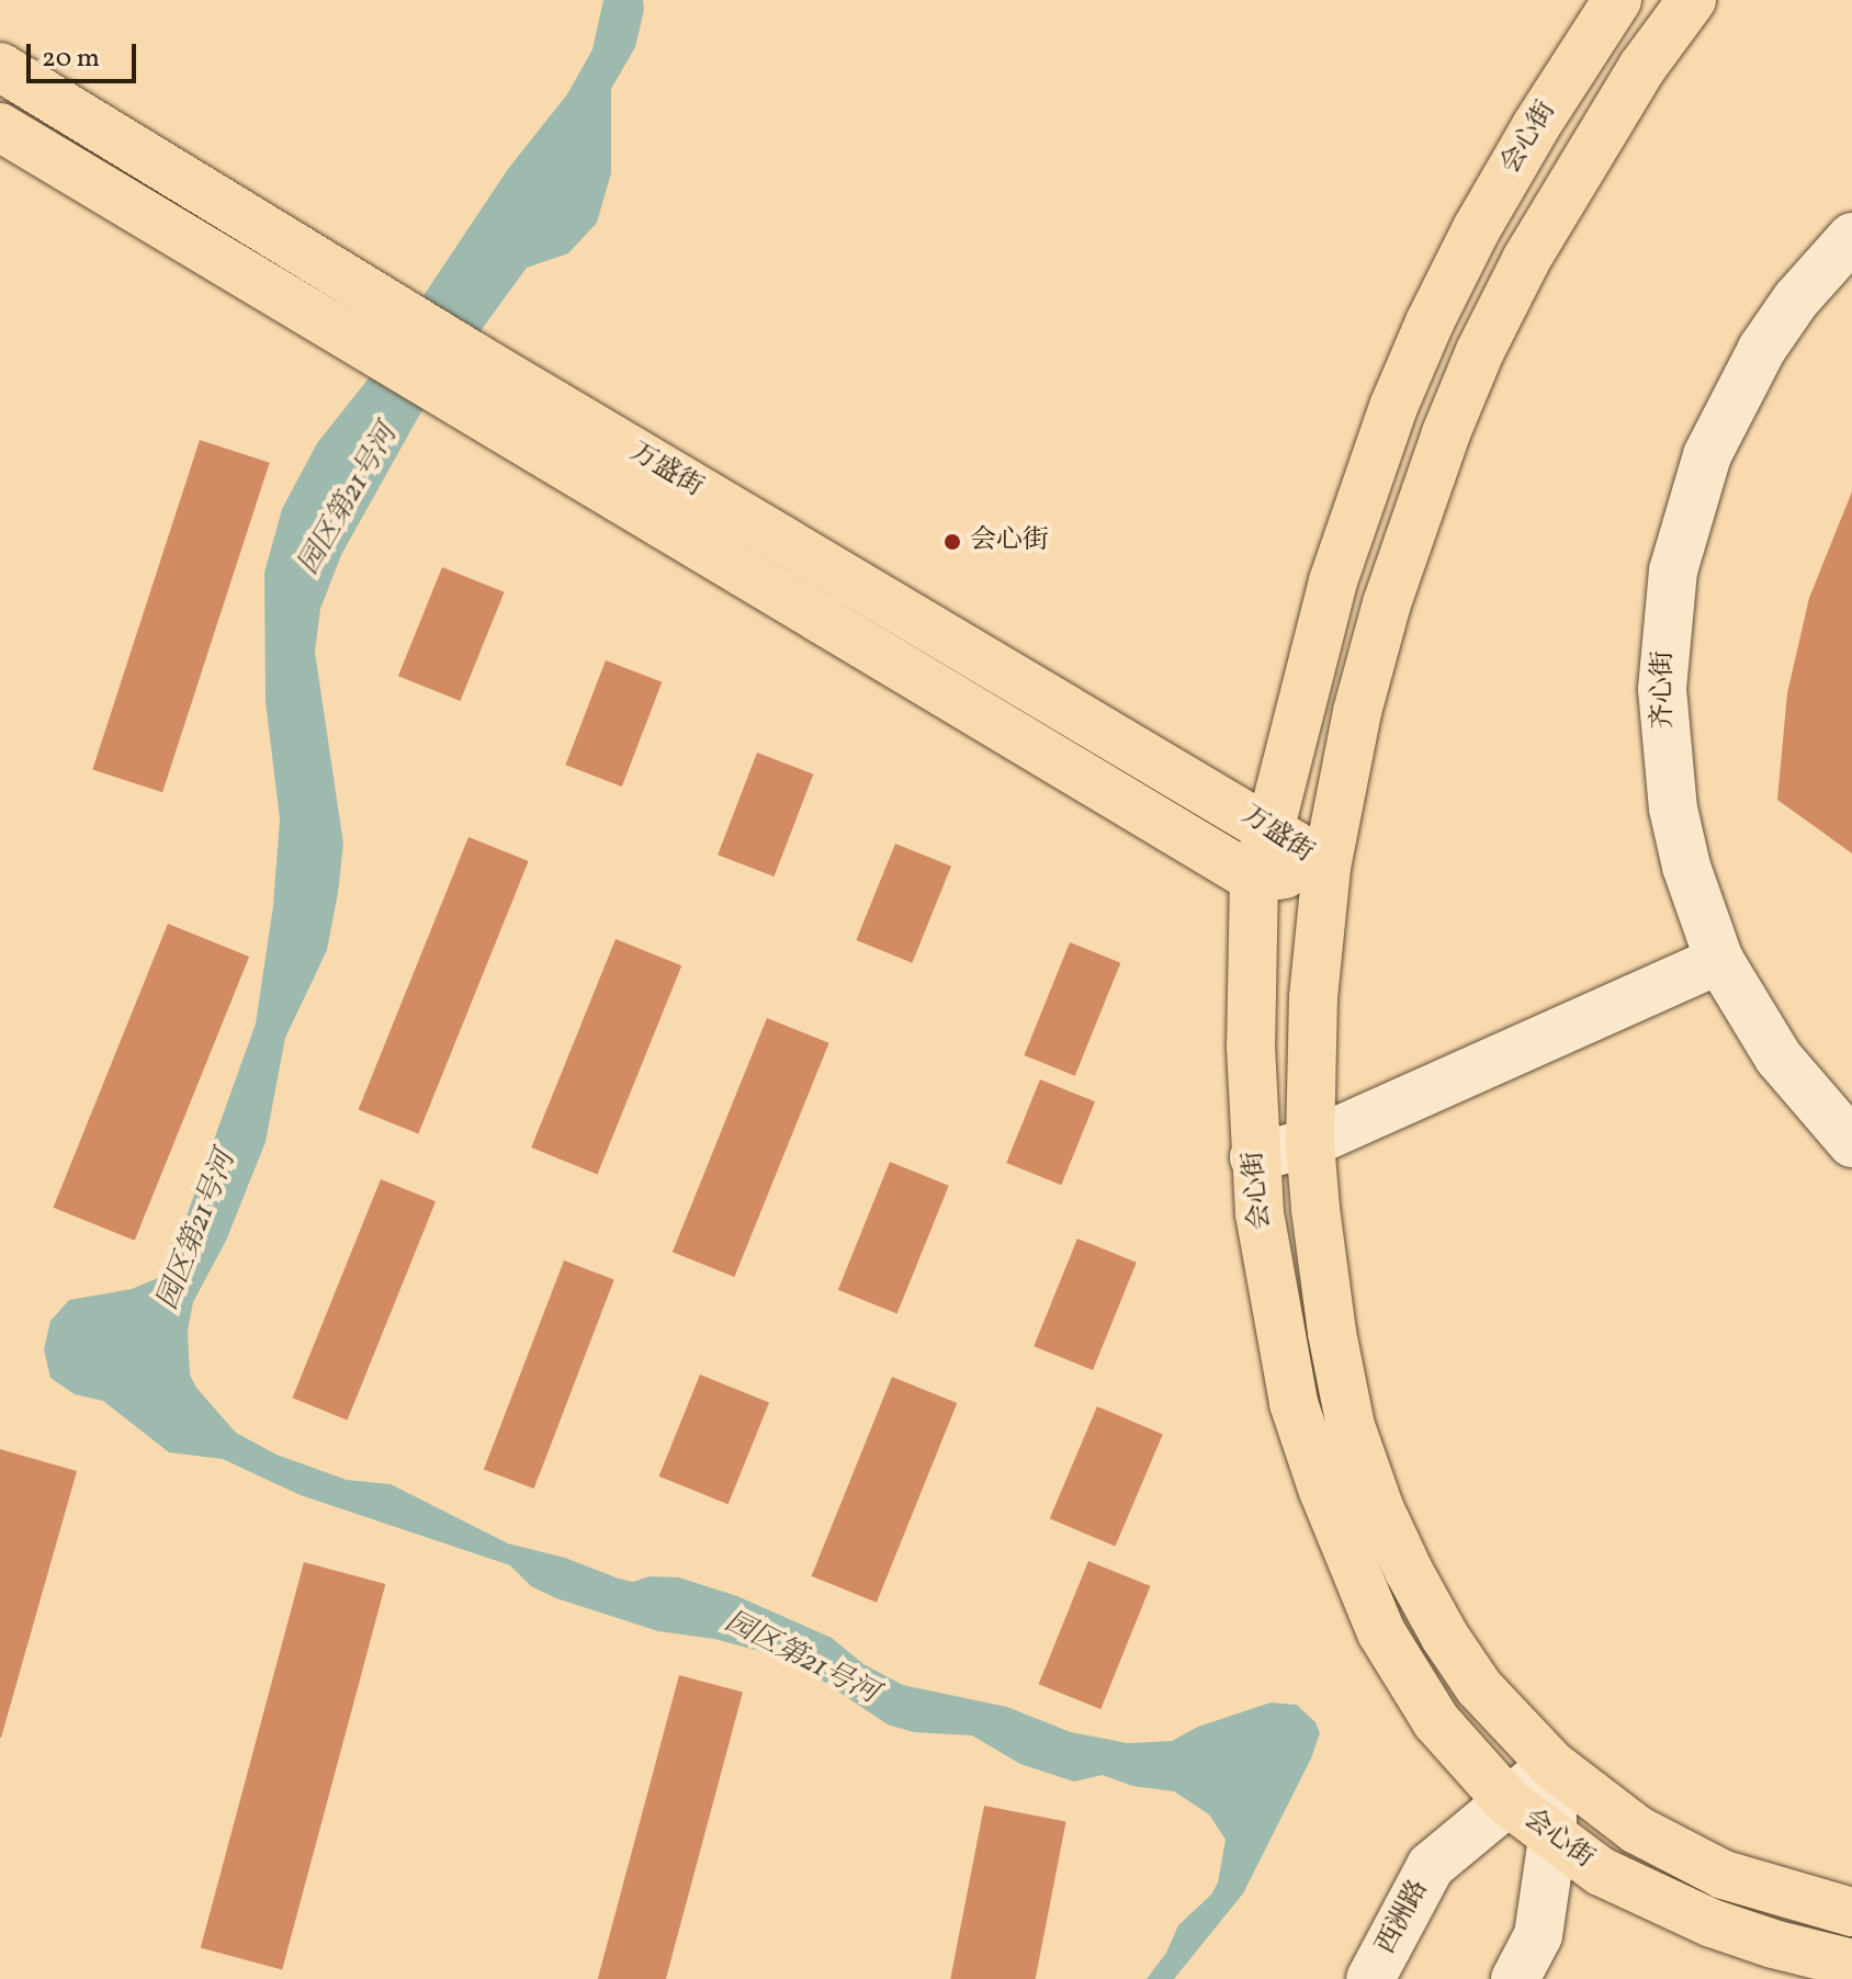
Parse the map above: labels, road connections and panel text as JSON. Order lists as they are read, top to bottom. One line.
{"streets":{"main road":["会心街","万盛街"],"street":["齐心街","西洲路"]},"crossings":[["会心街","万盛街"],["会心街","西洲路"]],"water":["园区第21号河"],"places":["会心街"],"scale_bar":"20 m"}
